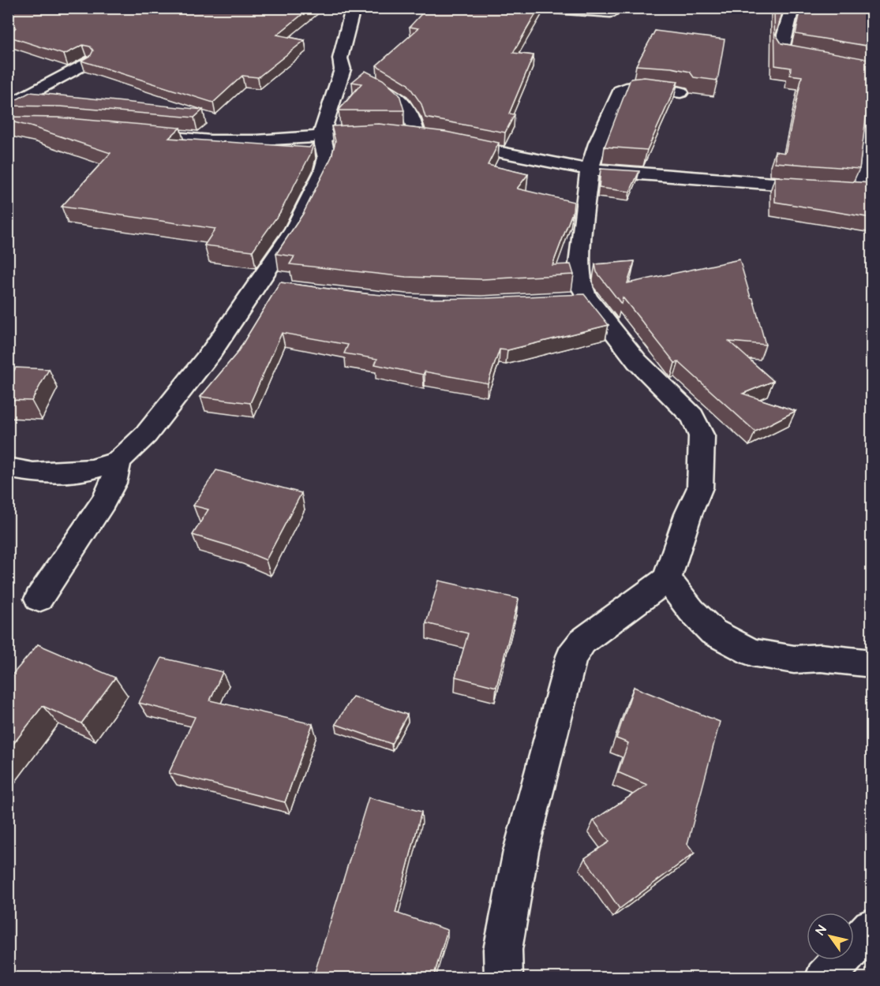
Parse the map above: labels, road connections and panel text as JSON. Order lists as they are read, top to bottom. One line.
{"north":"top left"}
